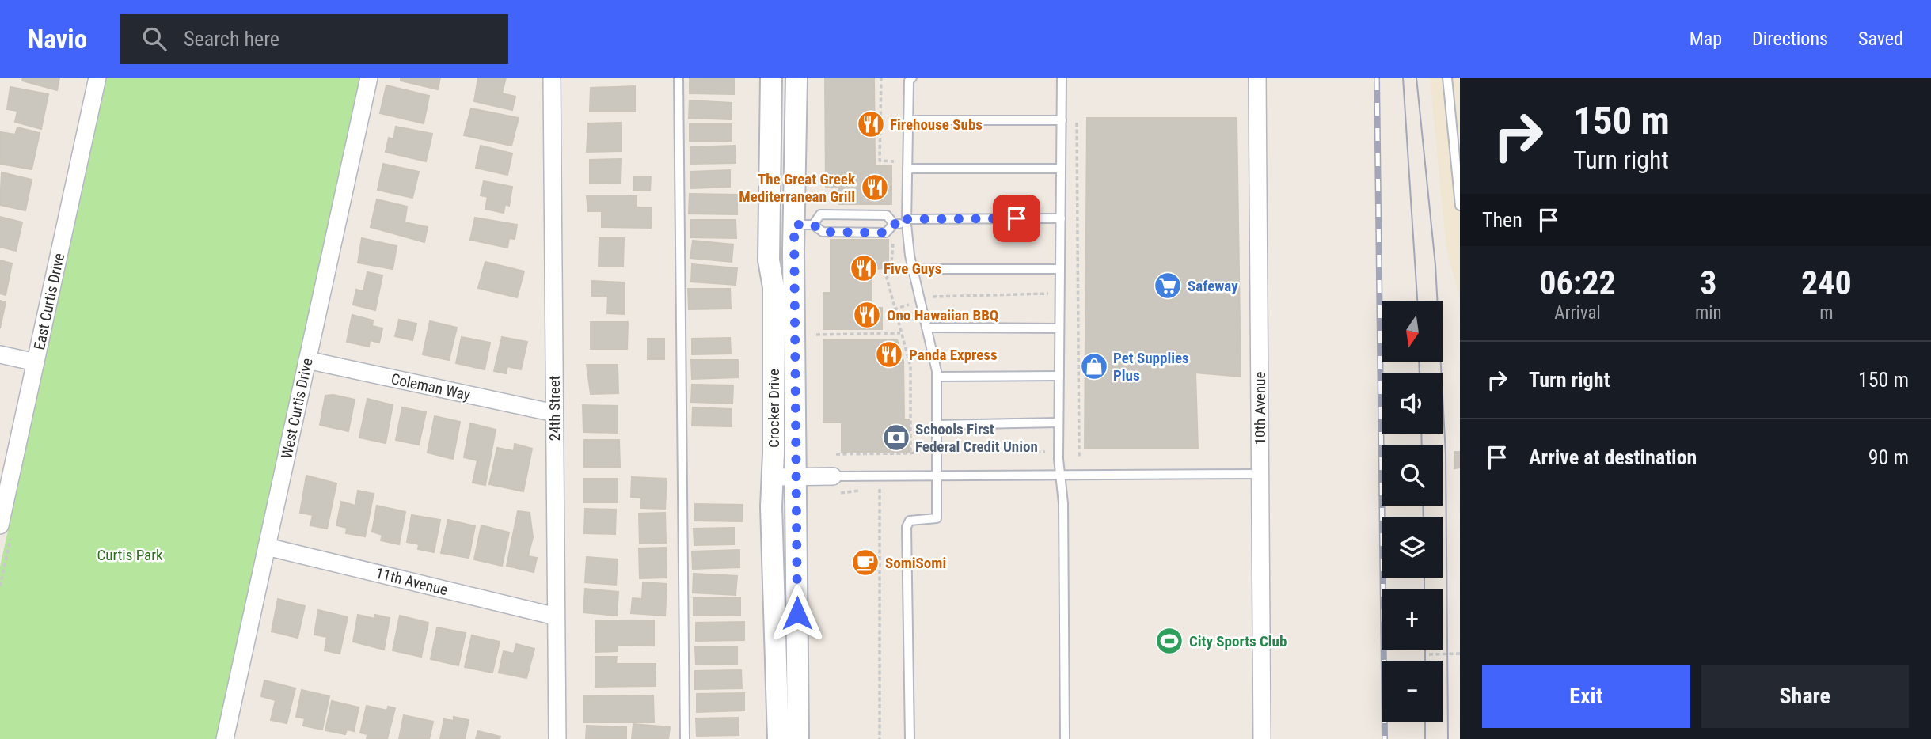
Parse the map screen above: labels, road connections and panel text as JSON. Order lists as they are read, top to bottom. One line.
{"streets":{"street":["East Curtis Drive","Coleman Way","West Curtis Drive","24th Street","Crocker Drive","10th Avenue","11th Avenue"]},"crossings":[["Coleman Way","West Curtis Drive"],["Coleman Way","24th Street"],["West Curtis Drive","11th Avenue"],["24th Street","11th Avenue"]],"parks":["Curtis Park"],"places":{"restaurant":["Firehouse Subs","The Great Greek Mediterranean Grill","Five Guys","Ono Hawaiian BBQ","Panda Express"],"supermarket":["Safeway"],"shop":["Pet Supplies Plus"],"bank":["Schools First Federal Credit Union"],"cafe":["SomiSomi"],"sports":["City Sports Club"]},"north":"bottom","page":{"header":"Navio","search":"Search here","nav":["Map","Directions","Saved"],"turn":["150 m","Turn right"],"then":"Then","eta":["06:22","Arrival","3","min","240","m"],"map_buttons":["+","−"],"list":[{"name":"Turn right","value":"150 m"},{"name":"Arrive at destination","value":"90 m"}],"buttons":["Exit","Share"]}}
